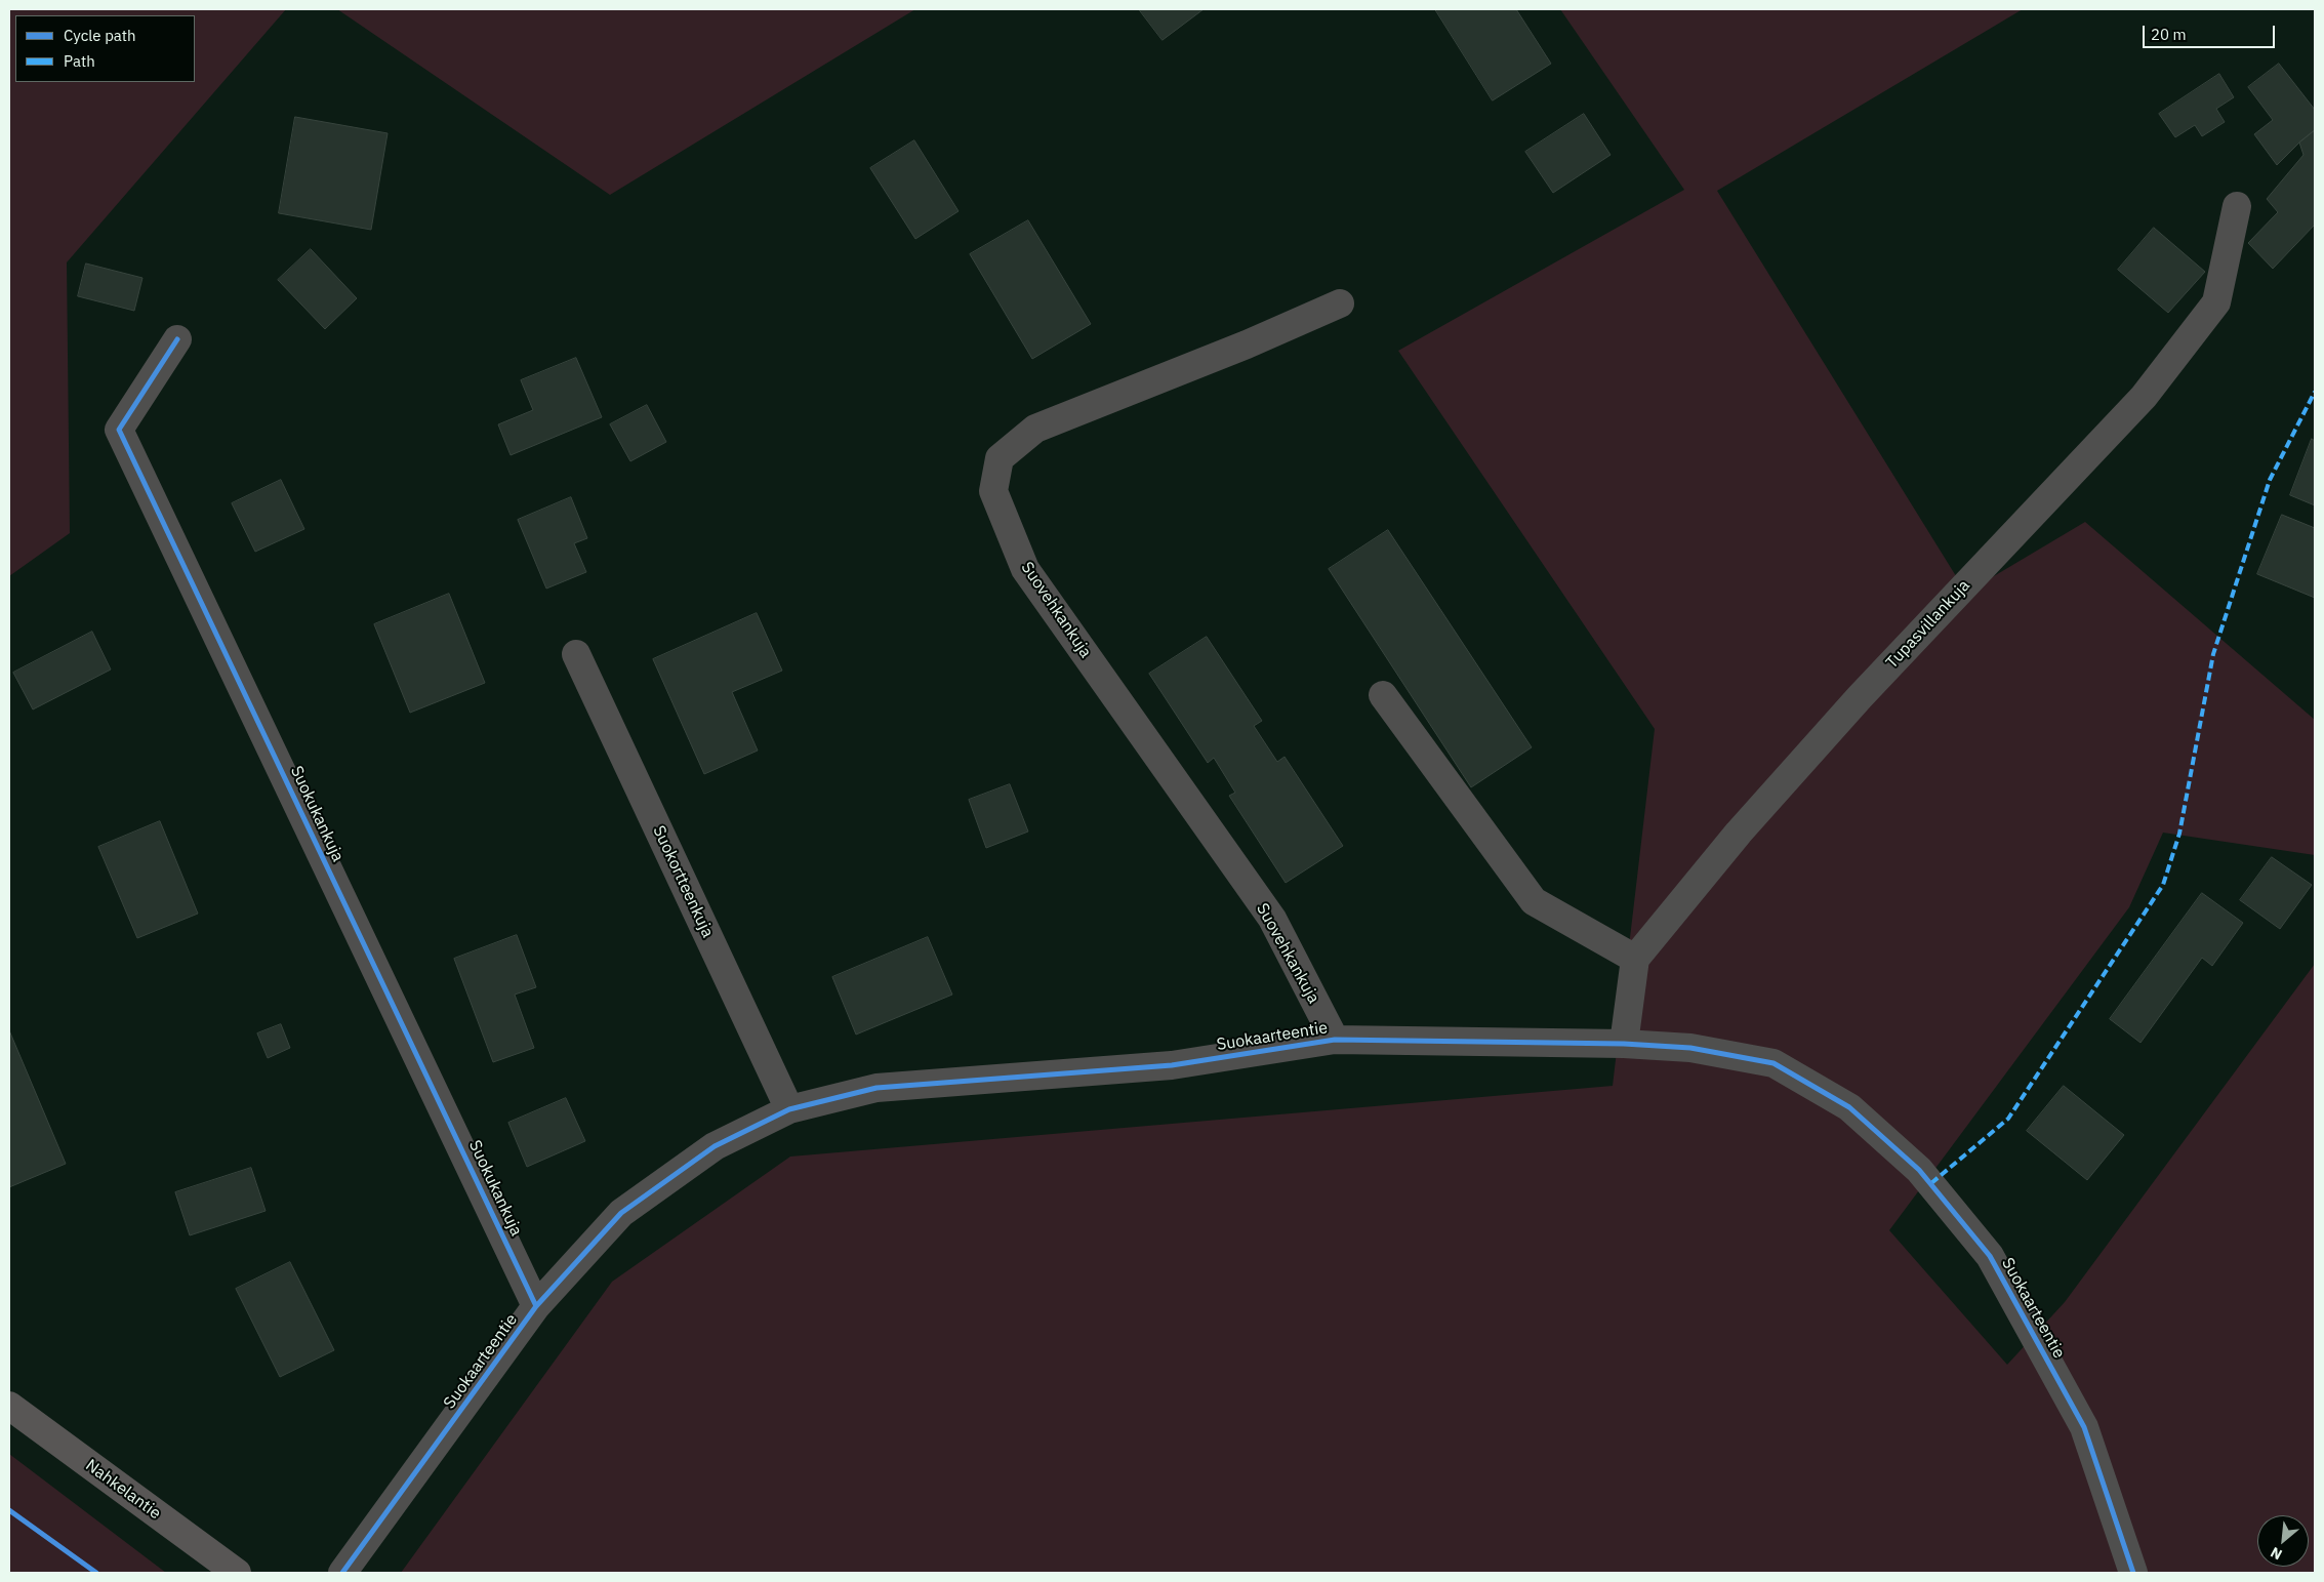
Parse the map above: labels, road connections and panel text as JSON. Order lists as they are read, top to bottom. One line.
{"streets":{"main road":["Nahkelantie"],"street":["Suovehkankuja","Tupasvillankuja","Suokukankuja","Suokortteenkuja","Suokaarteentie"]},"crossings":[["Suovehkankuja","Suokaarteentie"],["Suokukankuja","Suokaarteentie"],["Suokortteenkuja","Suokaarteentie"]],"legend":["Cycle path","Path"],"scale_bar":"20 m","north":"bottom left"}
